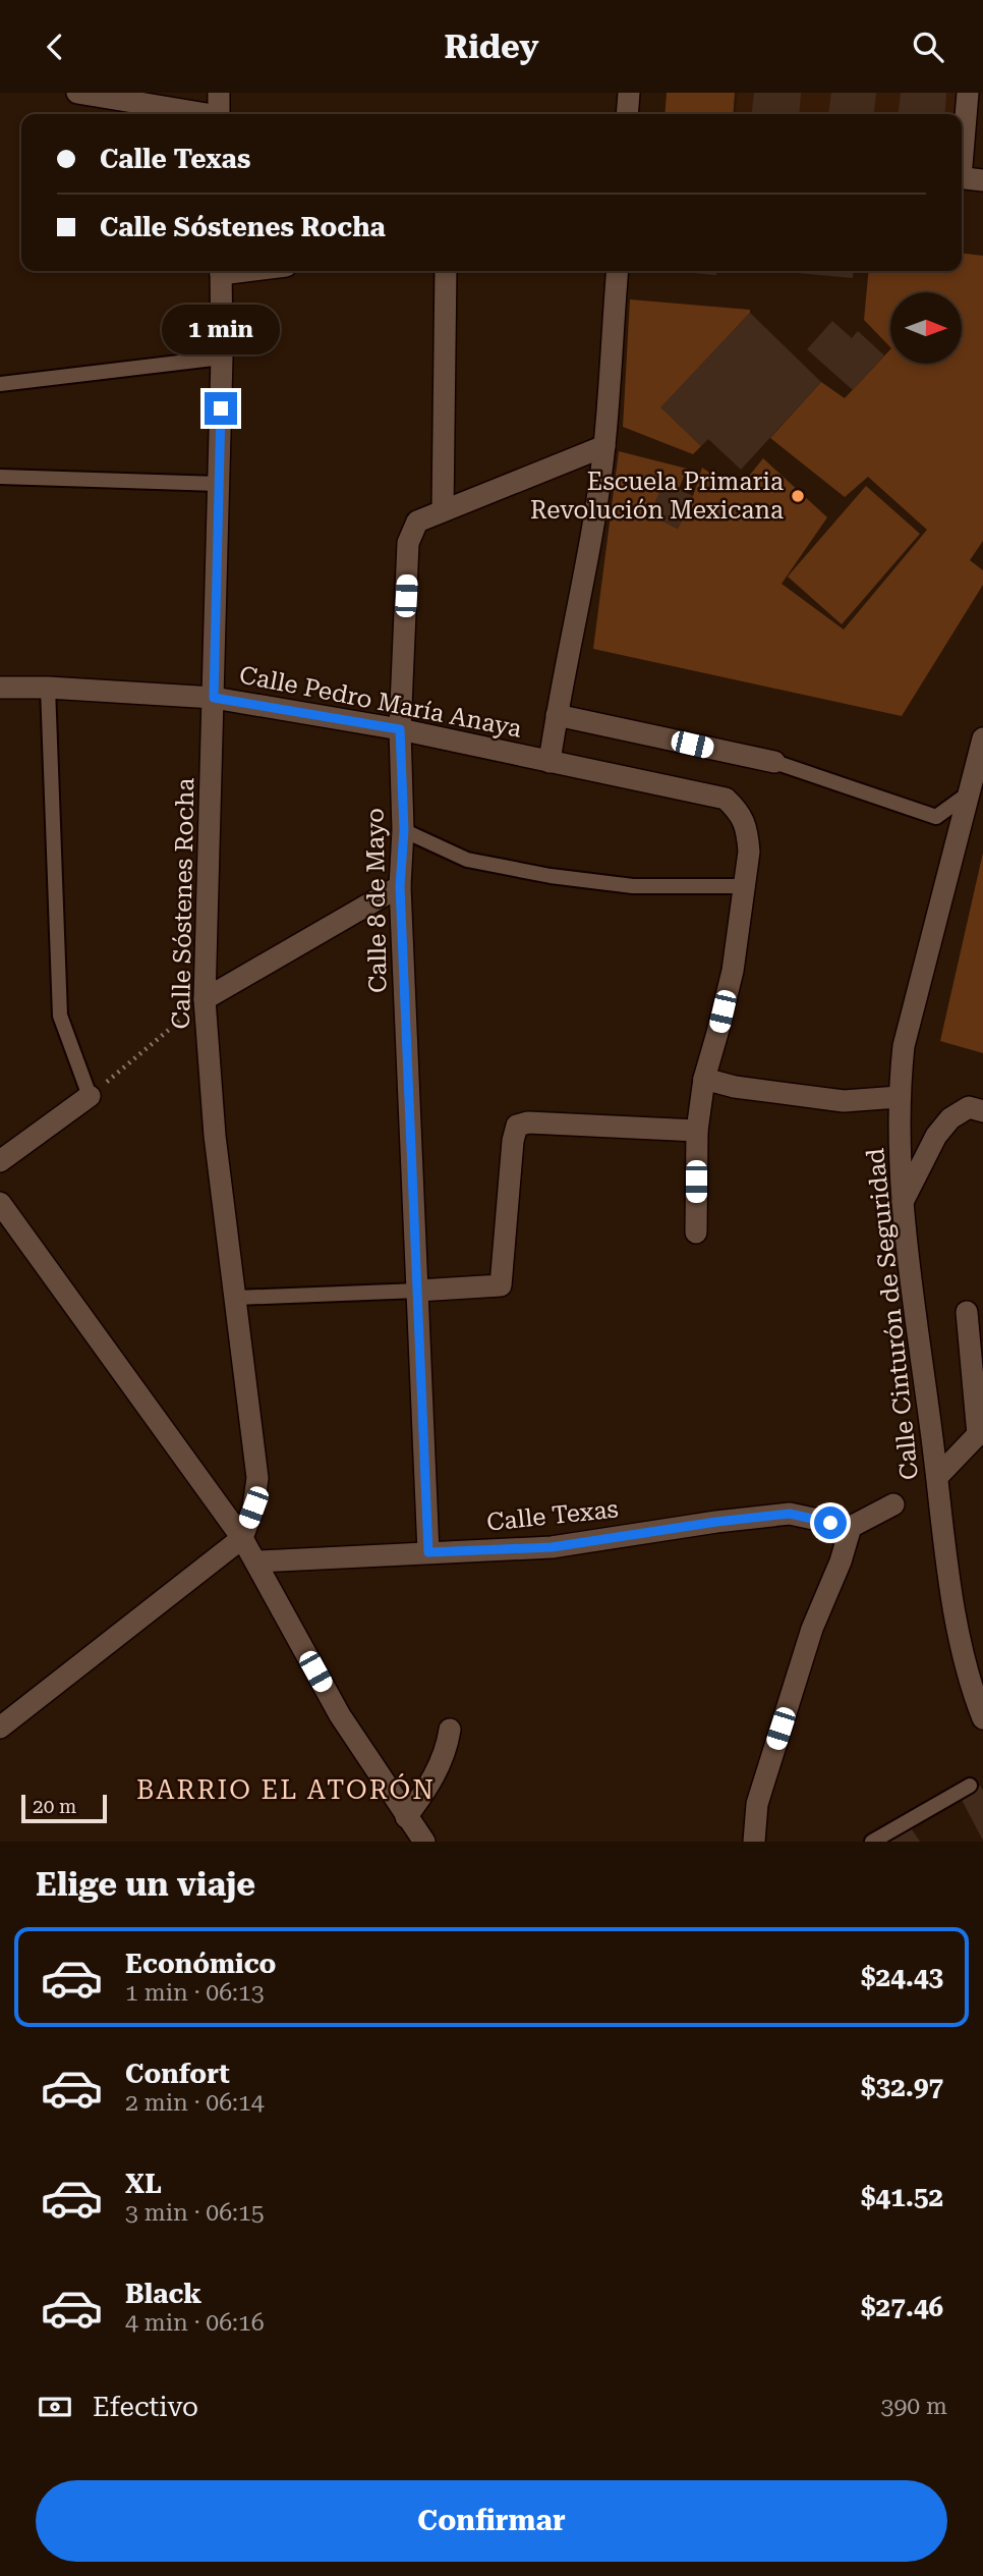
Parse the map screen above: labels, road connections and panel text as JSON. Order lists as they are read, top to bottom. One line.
{"streets":{"street":["Calle Pedro María Anaya","Calle 8 de Mayo","Calle Sóstenes Rocha","Calle Cinturón de Seguridad","Calle Texas"]},"crossings":[["Calle Pedro María Anaya","Calle 8 de Mayo"],["Calle Pedro María Anaya","Calle Sóstenes Rocha"],["Calle 8 de Mayo","Calle Texas"]],"districts":["BARRIO EL ATORÓN"],"places":["Escuela Primaria Revolución Mexicana"],"scale_bar":"20 m","north":"right","page":{"header":"Ridey","banner":["Calle Texas","Calle Sóstenes Rocha"],"bubble":"1 min","scale":"20 m","heading":"Elige un viaje","list":[{"name":"Económico","note":"1 min · 06:13","value":"$24.43"},{"name":"Confort","note":"2 min · 06:14","value":"$32.97"},{"name":"XL","note":"3 min · 06:15","value":"$41.52"},{"name":"Black","note":"4 min · 06:16","value":"$27.46"}],"pay":["Efectivo","390 m"],"buttons":"Confirmar"}}
